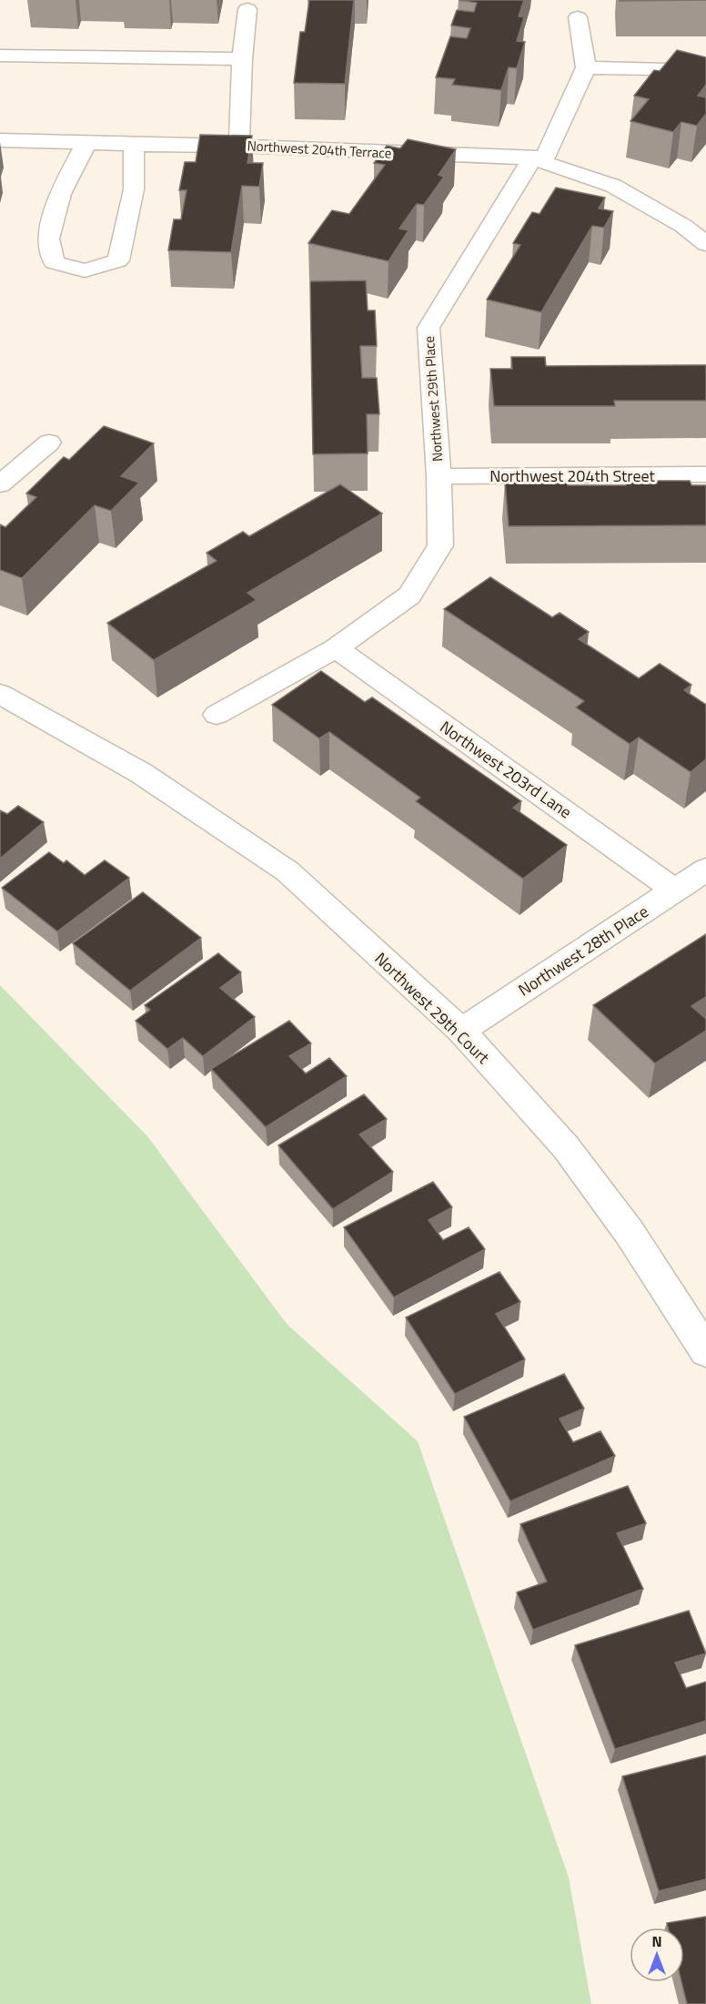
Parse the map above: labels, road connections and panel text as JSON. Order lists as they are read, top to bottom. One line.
{"streets":{"street":["Northwest 204th Terrace","Northwest 29th Place","Northwest 204th Street","Northwest 203rd Lane","Northwest 28th Place","Northwest 29th Court"]},"crossings":[["Northwest 204th Terrace","Northwest 29th Place"],["Northwest 29th Place","Northwest 204th Street"],["Northwest 29th Place","Northwest 203rd Lane"],["Northwest 203rd Lane","Northwest 28th Place"],["Northwest 28th Place","Northwest 29th Court"]],"north":"top"}
